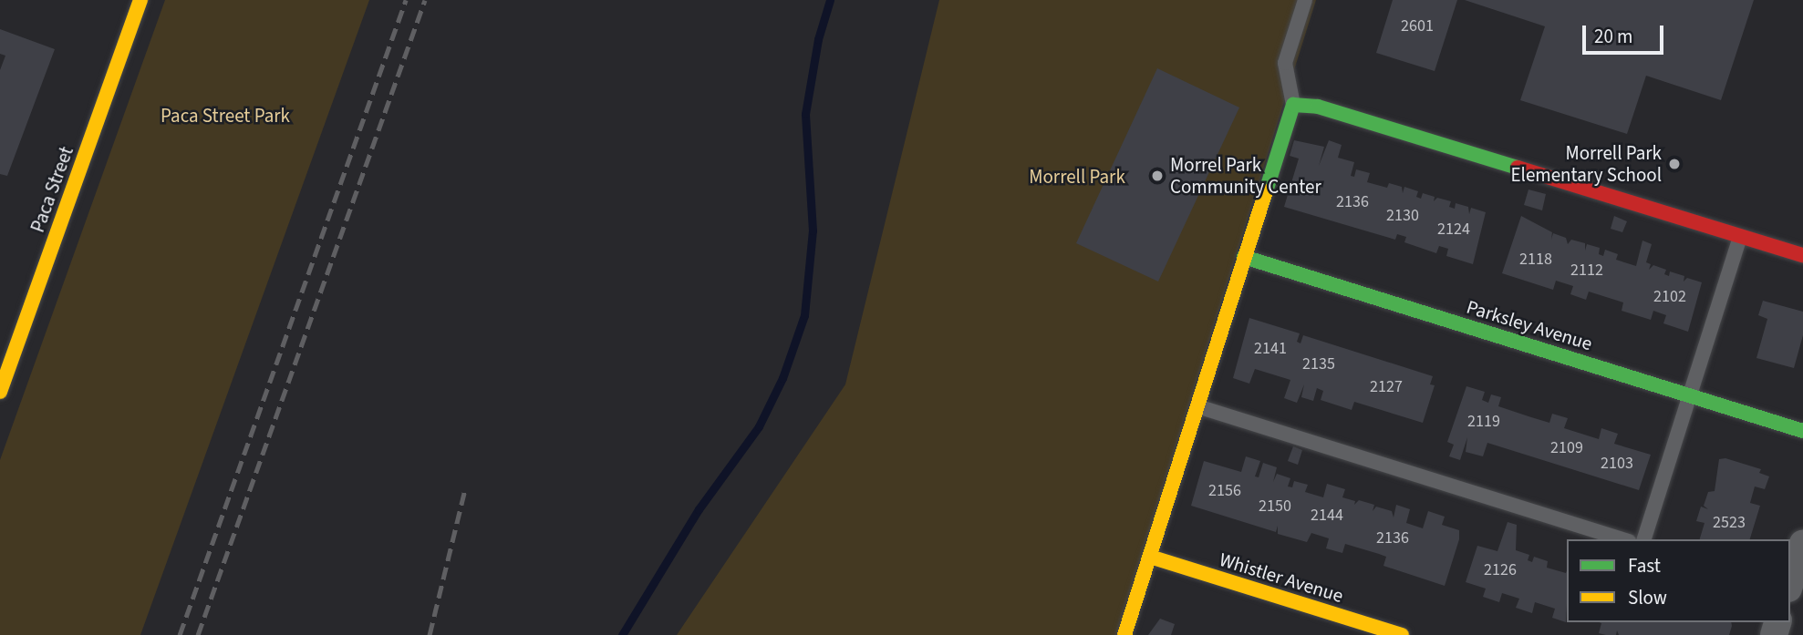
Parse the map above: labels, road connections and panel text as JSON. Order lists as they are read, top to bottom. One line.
{"streets":{"street":["Paca Street","Parksley Avenue","Whistler Avenue"]},"parks":["Paca Street Park","Morrell Park"],"places":["Morrell Park Elementary School","Morrel Park Community Center"],"house_numbers":["2601","2136","2130","2124","2118","2112","2102","2141","2135","2127","2119","2109","2103","2156","2150","2144","2523","2136","2126"],"legend":["Fast","Slow"],"scale_bar":"20 m"}
